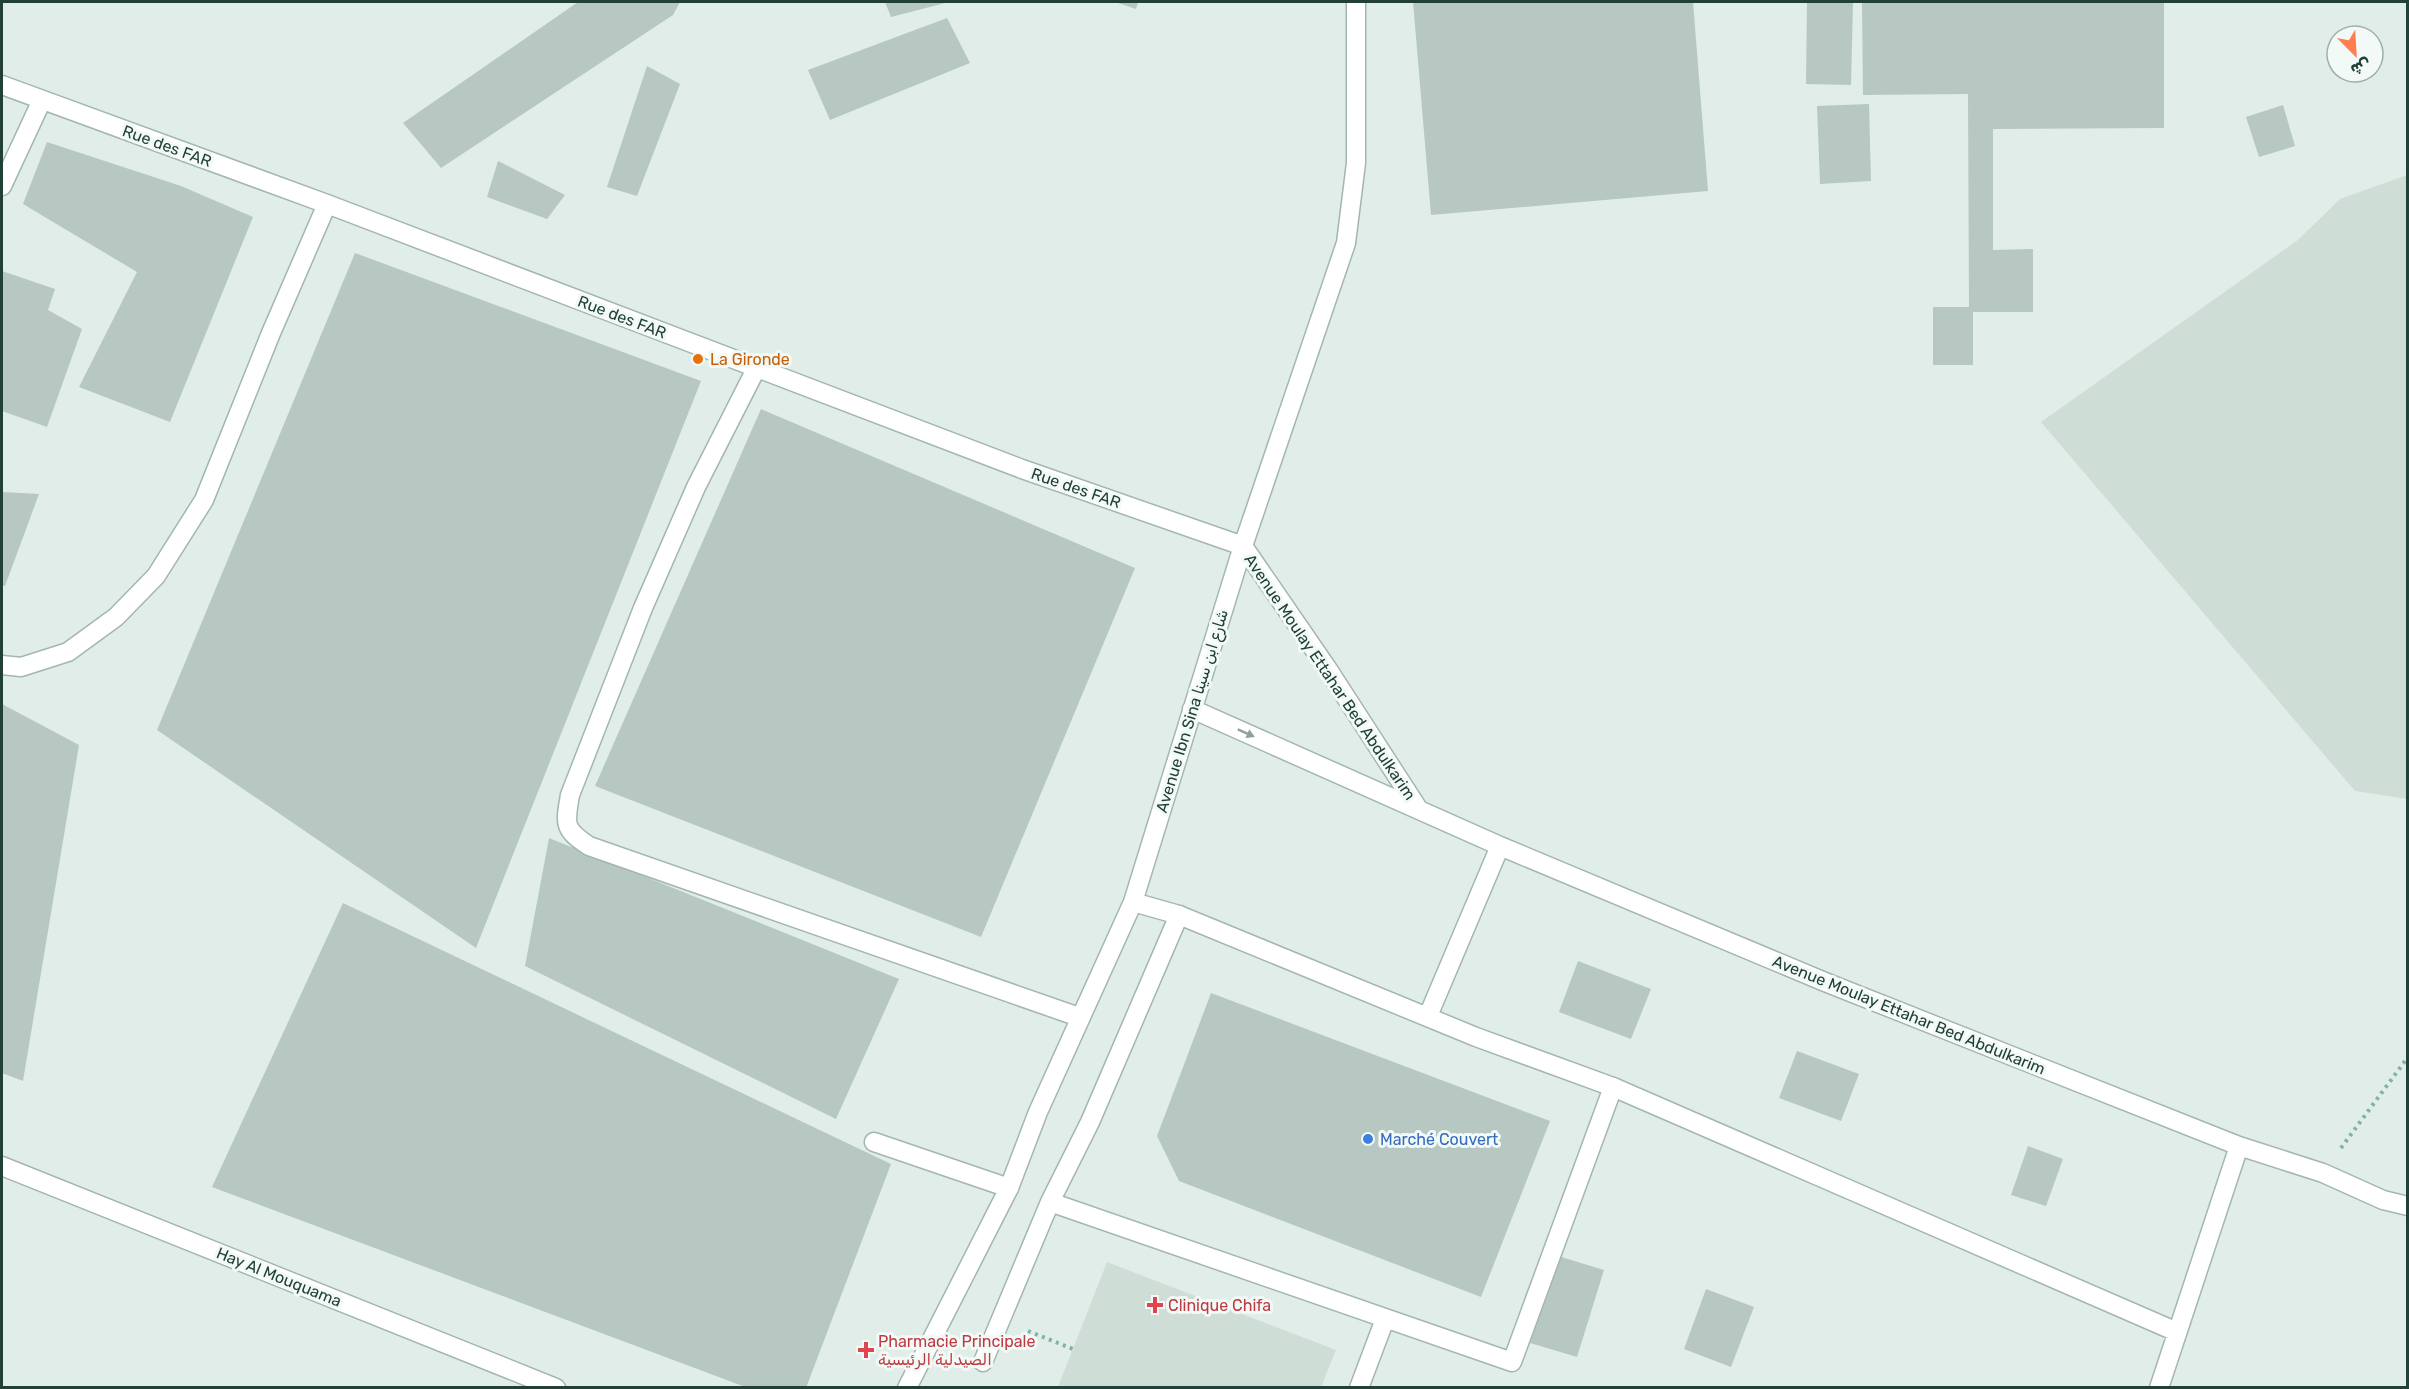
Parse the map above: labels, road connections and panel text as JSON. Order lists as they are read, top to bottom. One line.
{"streets":{"street":["Rue des FAR","Avenue Moulay Ettahar Bed Abdulkarim","Avenue Ibn Sina شارع ابن سينا","Hay Al Mouquama"]},"crossings":[["Rue des FAR","Avenue Moulay Ettahar Bed Abdulkarim"],["Rue des FAR","Avenue Ibn Sina شارع ابن سينا"],["Avenue Moulay Ettahar Bed Abdulkarim","Avenue Ibn Sina شارع ابن سينا"]],"places":{"other":["La Gironde","Marché Couvert"],"health":["Clinique Chifa","Pharmacie Principale الصيدلية الرئيسية"]},"north":"bottom right"}
